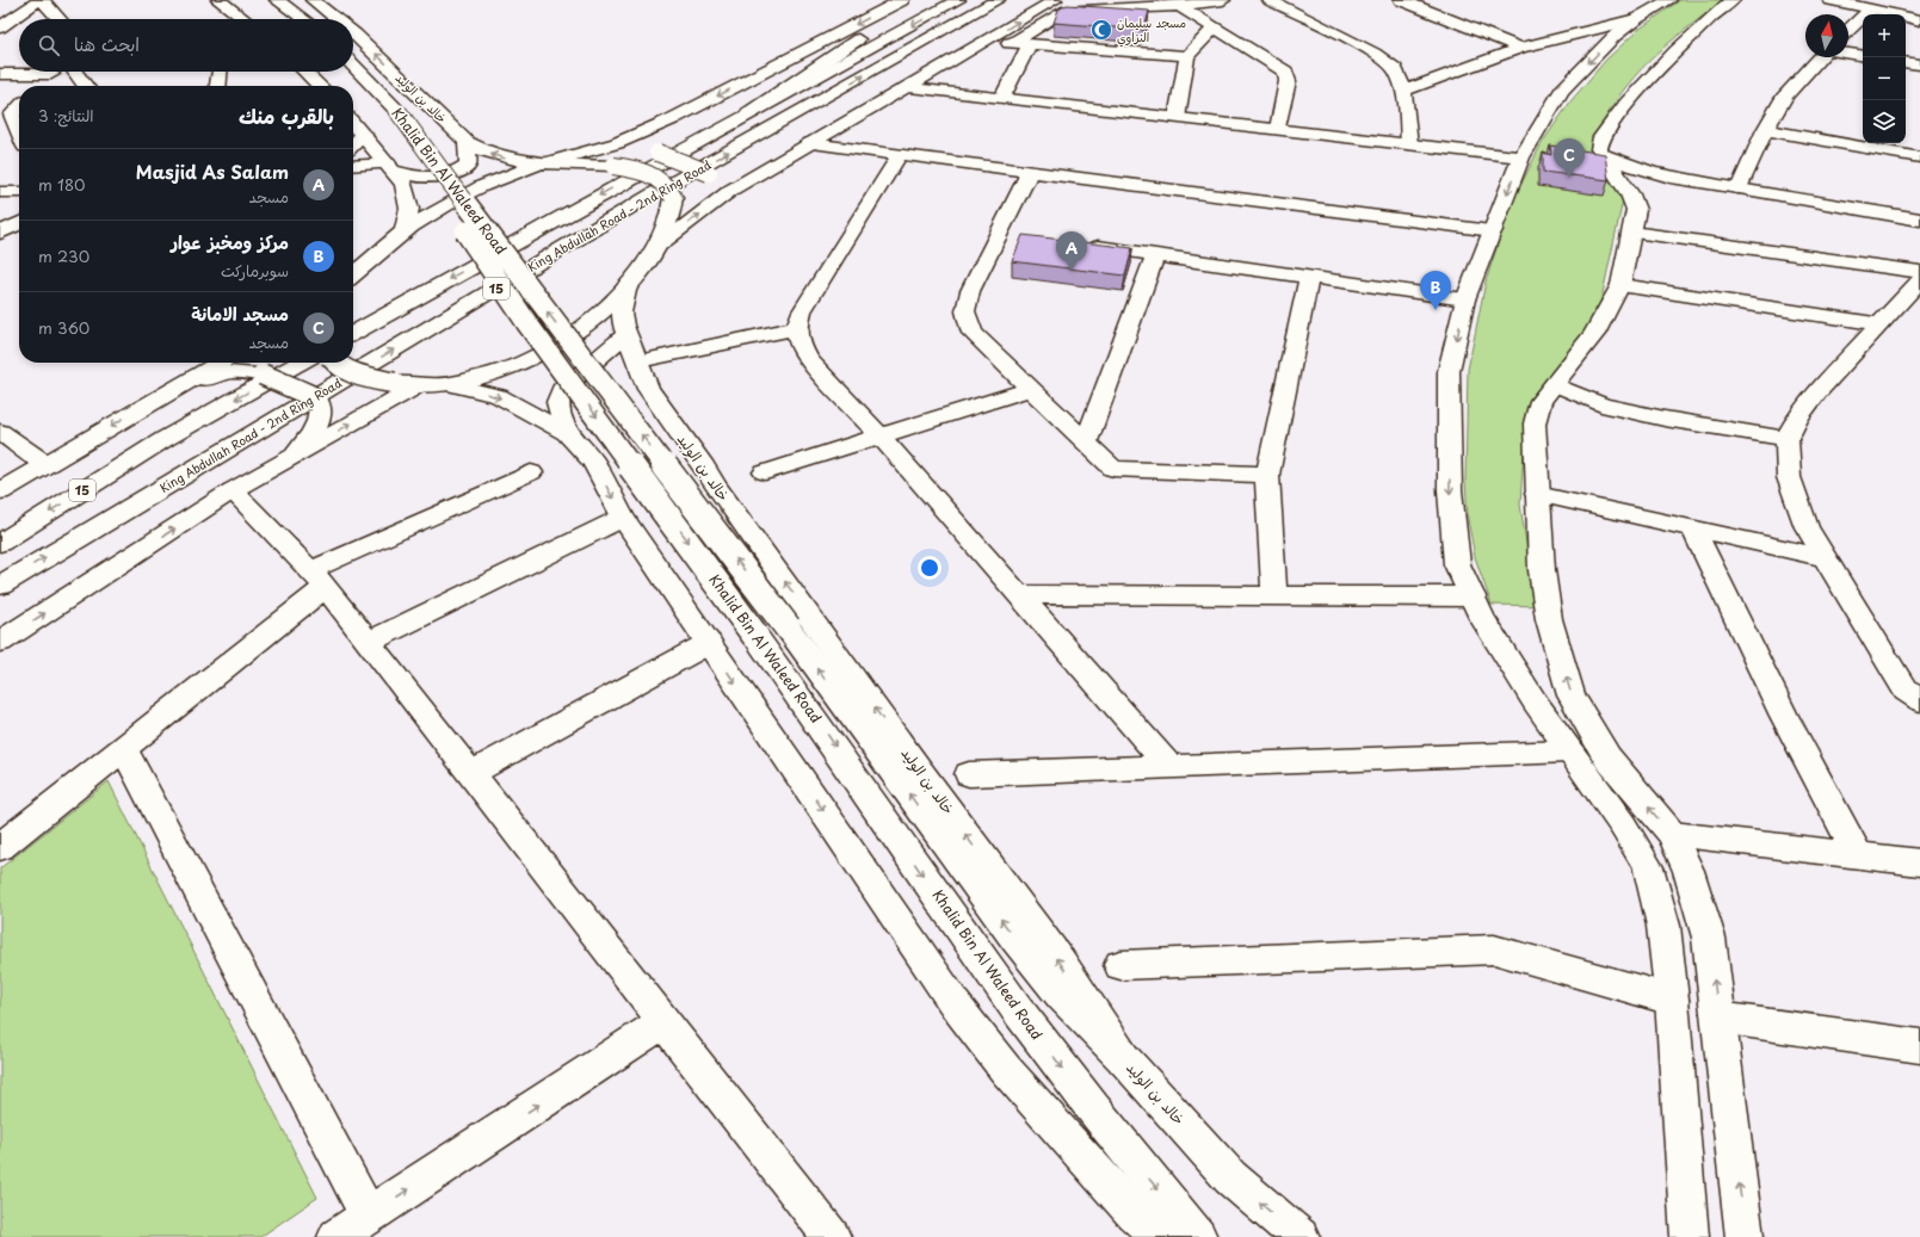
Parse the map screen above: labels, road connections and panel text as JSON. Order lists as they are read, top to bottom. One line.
{"streets":{"main road":["خالد بن الوليد","Khalid Bin Al Waleed Road","King Abdullah Road - 2nd Ring Road","15"]},"crossings":[["خالد بن الوليد","Khalid Bin Al Waleed Road"]],"places":{"mosque":["مسجد سليمان النزاوي"]},"north":"top","page":{"map_buttons":["+","−"],"search":"ابحث هنا","heading":["بالقرب منك","النتائج: 3"],"pins":["C","A","B"],"list":[{"mark":"A","name":"Masjid As Salam","note":"مسجد","value":"180 m"},{"mark":"B","name":"مركز ومخبز عوار","note":"سوبرماركت","value":"230 m"},{"mark":"C","name":"مسجد الامانة","note":"مسجد","value":"360 m"}]}}
